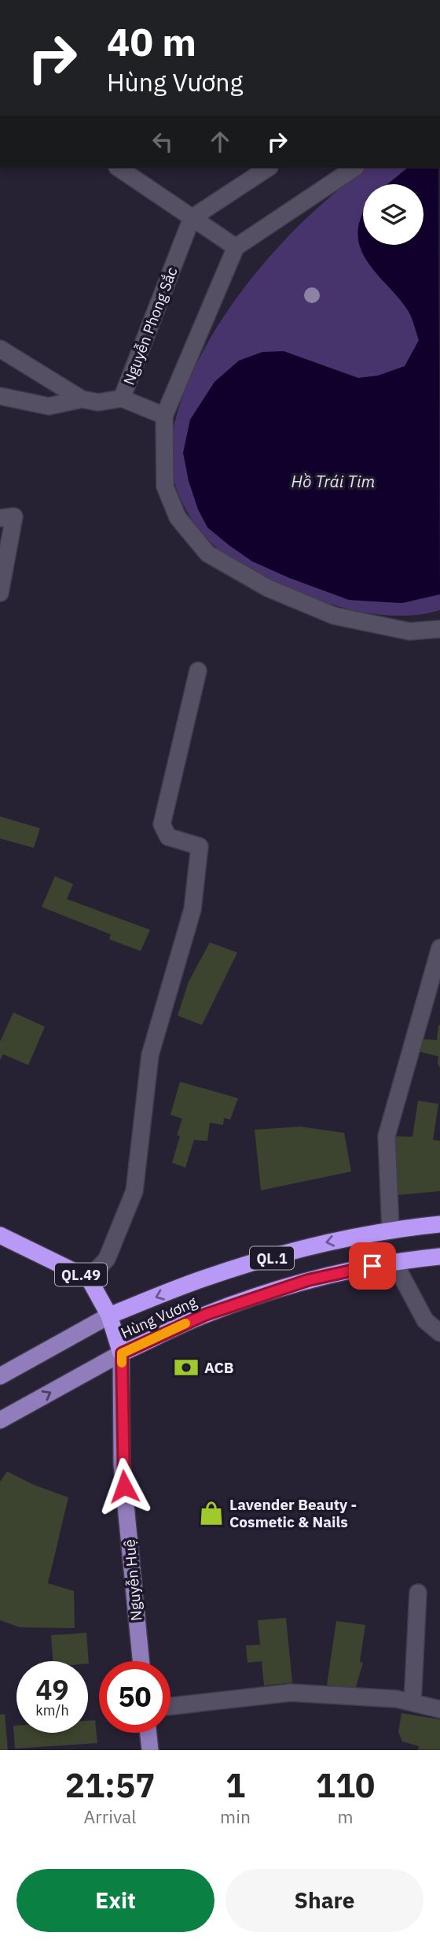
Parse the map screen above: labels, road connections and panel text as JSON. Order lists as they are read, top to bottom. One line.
{"streets":{"highway":["QL.1","QL.49","Hùng Vương"],"main road":["Nguyễn Huệ"],"street":["Nguyễn Phong Sắc"]},"crossings":[["QL.49","Hùng Vương"],["QL.49","Nguyễn Huệ"],["Hùng Vương","Nguyễn Huệ"]],"water":["Hồ Trái Tim"],"places":{"bank":["ACB"],"shop":["Lavender Beauty - Cosmetic & Nails"]},"page":{"turn":["40 m","Hùng Vương"],"speed":"49 km/h","limit":"50","eta":["21:57","Arrival","1","min","110","m"],"buttons":["Exit","Share"]}}
